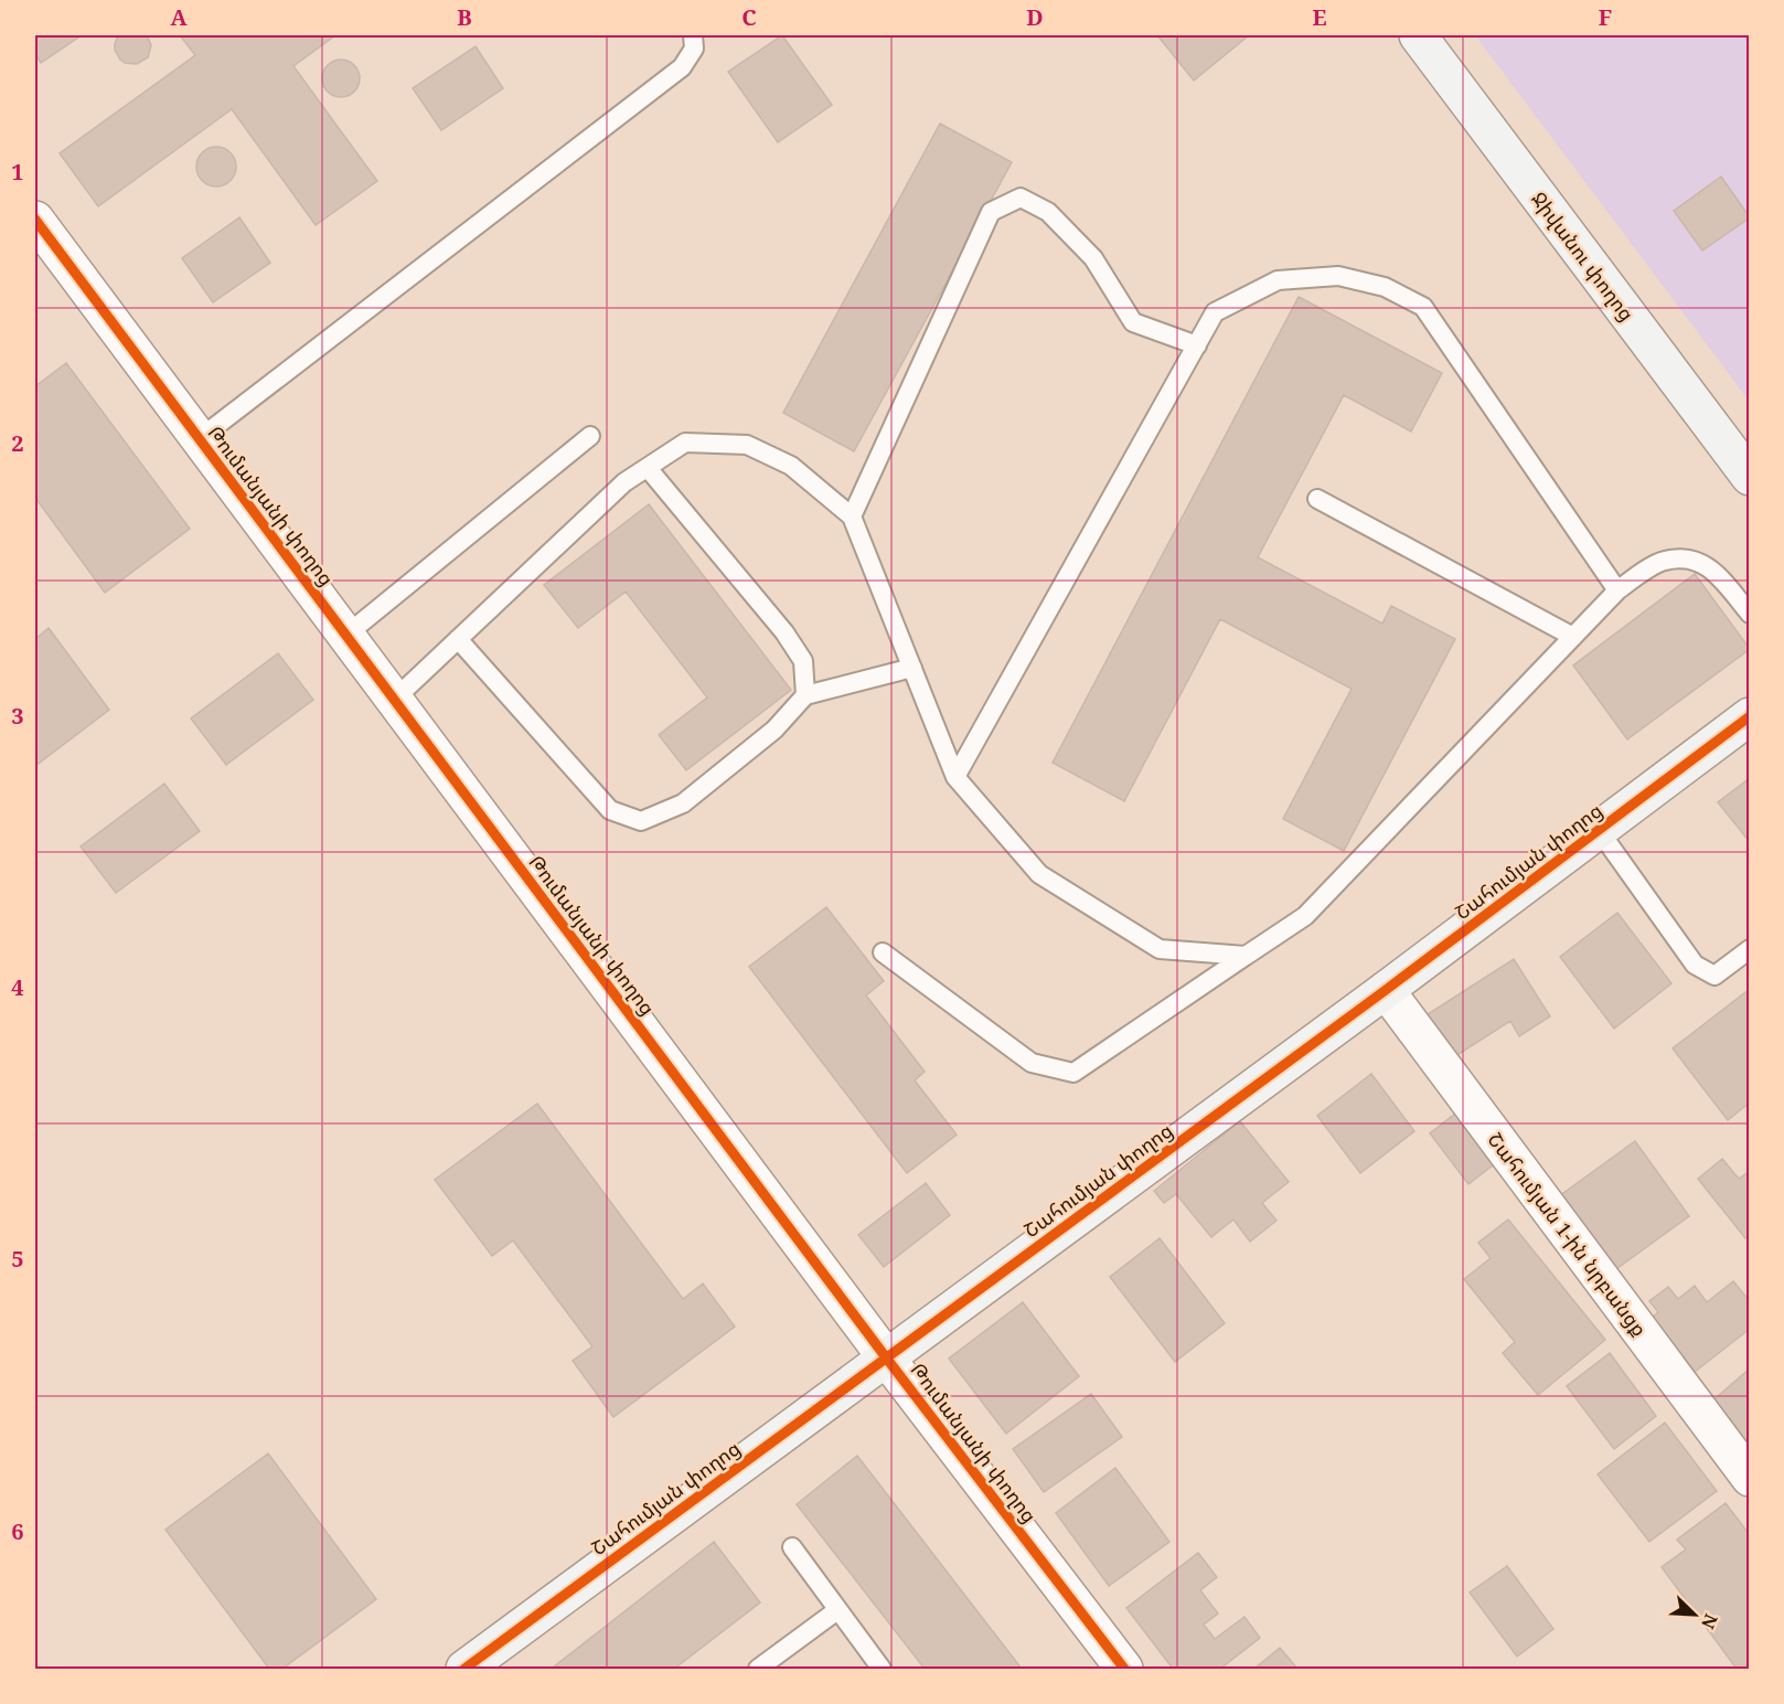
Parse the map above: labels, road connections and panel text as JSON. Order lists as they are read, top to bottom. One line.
{"streets":{"street":["Ջիվանու փողոց","Թումանյանի փողոց","Շահումյան փողոց","Շահումյան 1-ին նրբանցք"]},"crossings":[["Թումանյանի փողոց","Շահումյան փողոց"],["Շահումյան փողոց","Շահումյան 1-ին նրբանցք"]],"north":"bottom right","grid":{"columns":["A","B","C","D","E","F"],"rows":["1","2","3","4","5","6"]}}
